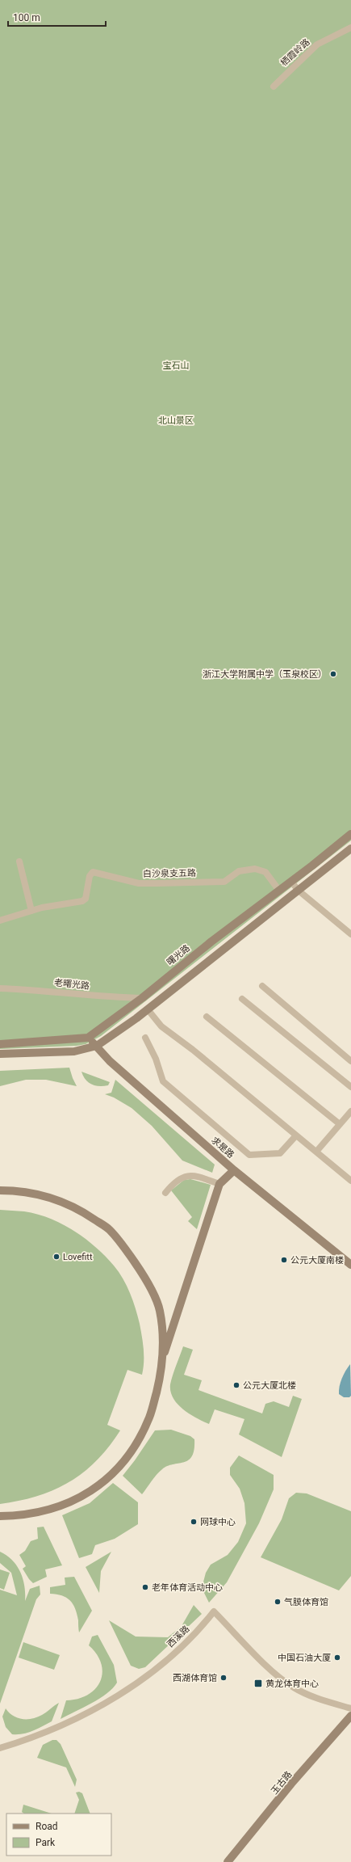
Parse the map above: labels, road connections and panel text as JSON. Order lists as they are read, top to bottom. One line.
{"streets":{"main road":["曙光路","求是路","玉古路"],"street":["栖霞岭路","白沙泉支五路","老曙光路","西溪路"]},"crossings":[["白沙泉支五路","曙光路"],["曙光路","老曙光路"],["曙光路","求是路"]],"parks":["宝石山","北山景区"],"places":{"other":["浙江大学附属中学（玉泉校区）","Lovefitt","公元大厦南楼","公元大厦北楼","网球中心","老年体育活动中心","气膜体育馆","中国石油大厦","西湖体育馆"],"transit":["黄龙体育中心"]},"legend":["Road","Park"],"scale_bar":"100 m"}
